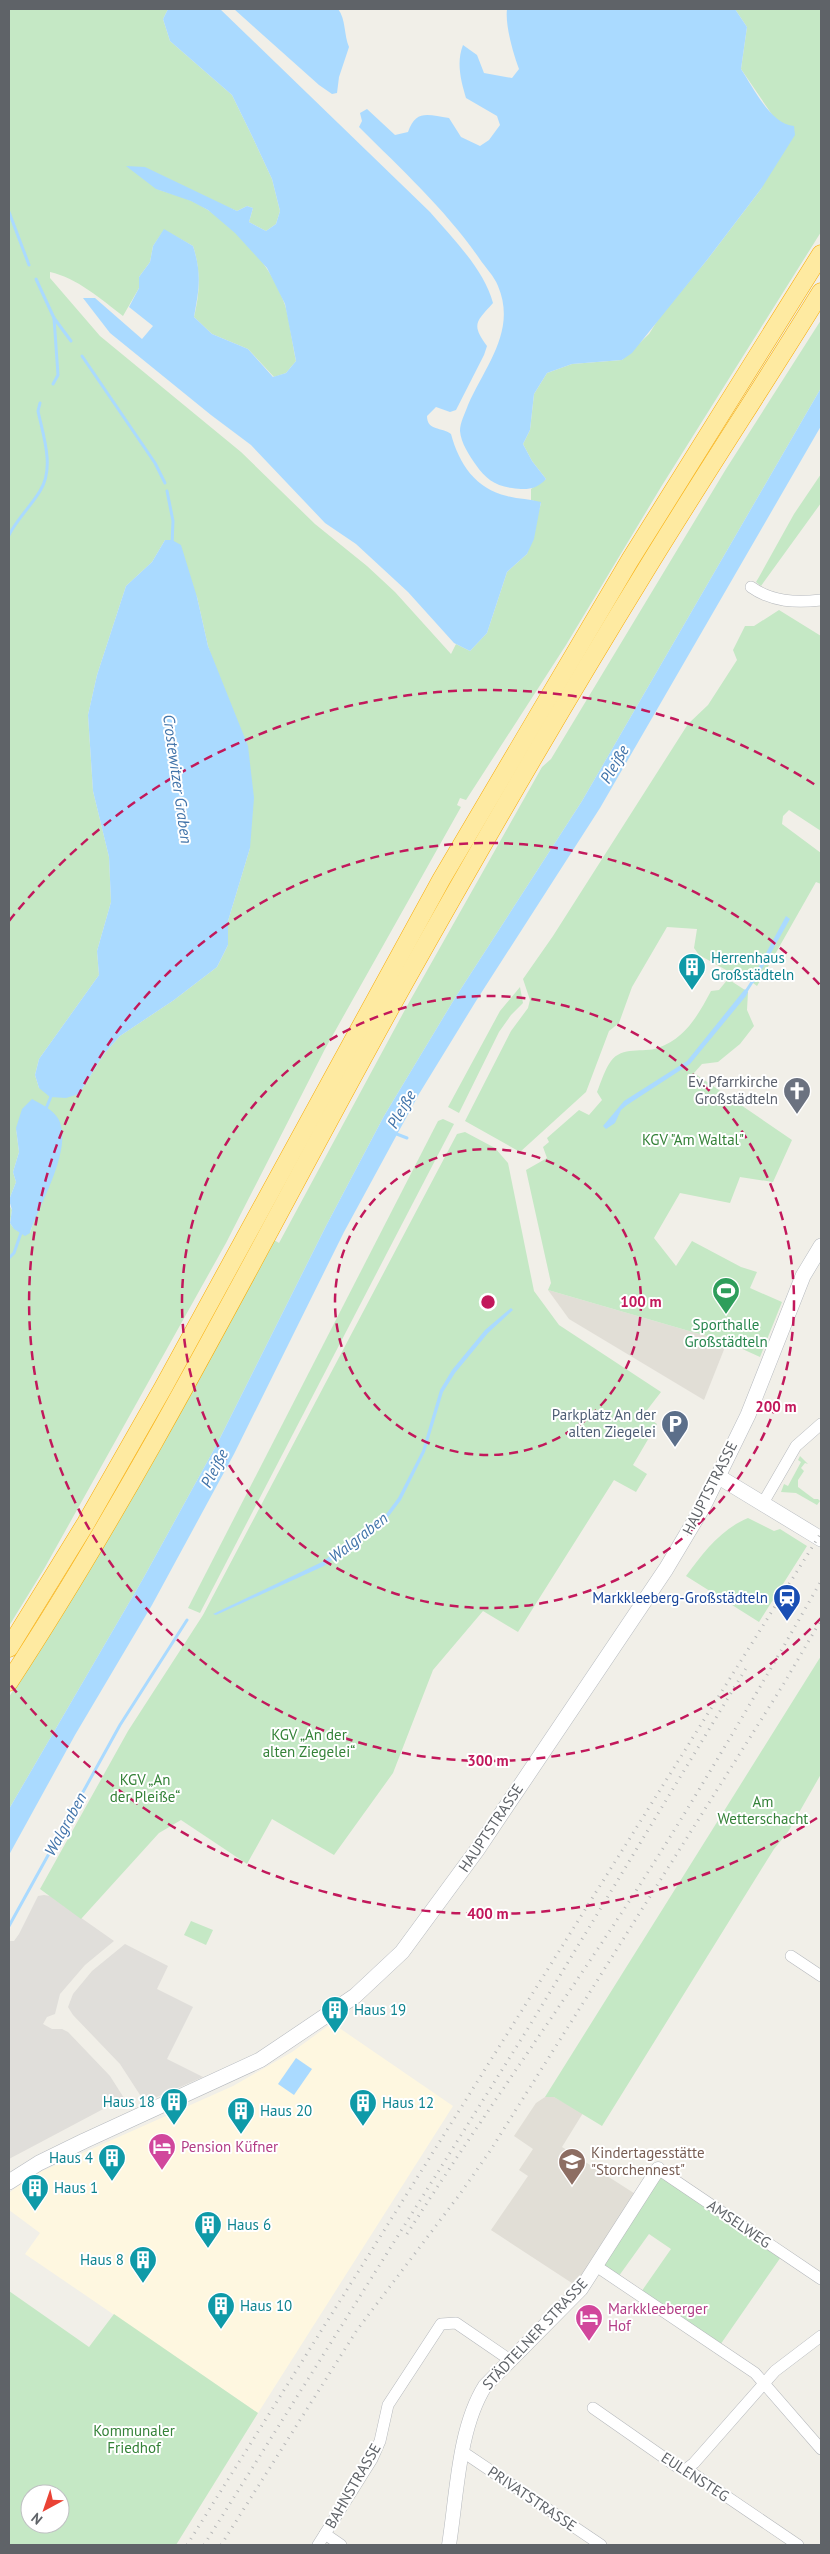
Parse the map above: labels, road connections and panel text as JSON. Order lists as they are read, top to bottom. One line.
{"streets":{"main road":["HAUPTSTRASSE"],"street":["AMSELWEG","STÄDTELNER STRASSE","EULENSTEG","BAHNSTRASSE","PRIVATSTRASSE"]},"crossings":[["AMSELWEG","STÄDTELNER STRASSE"],["STÄDTELNER STRASSE","BAHNSTRASSE"],["STÄDTELNER STRASSE","PRIVATSTRASSE"]],"water":["Pleiße","Crostewitzer Graben","Walgraben"],"parks":["KGV \"Am Waltal\"","KGV „An der alten Ziegelei“","KGV „An der Pleiße“","Am Wetterschacht","Kommunaler Friedhof"],"places":{"building":["Herrenhaus Großstädteln","Haus 19","Haus 18","Haus 12","Haus 20","Haus 4","Haus 1","Haus 6","Haus 8","Haus 10"],"church":["Ev. Pfarrkirche Großstädteln"],"sports":["Sporthalle Großstädteln"],"parking":["Parkplatz An der alten Ziegelei"],"station":["Markkleeberg-Großstädteln"],"hotel":["Pension Küfner","Markkleeberger Hof"],"school or university":["Kindertagesstätte \"Storchennest\""]},"north":"bottom left","rings":["100 m","200 m","300 m","400 m"]}
